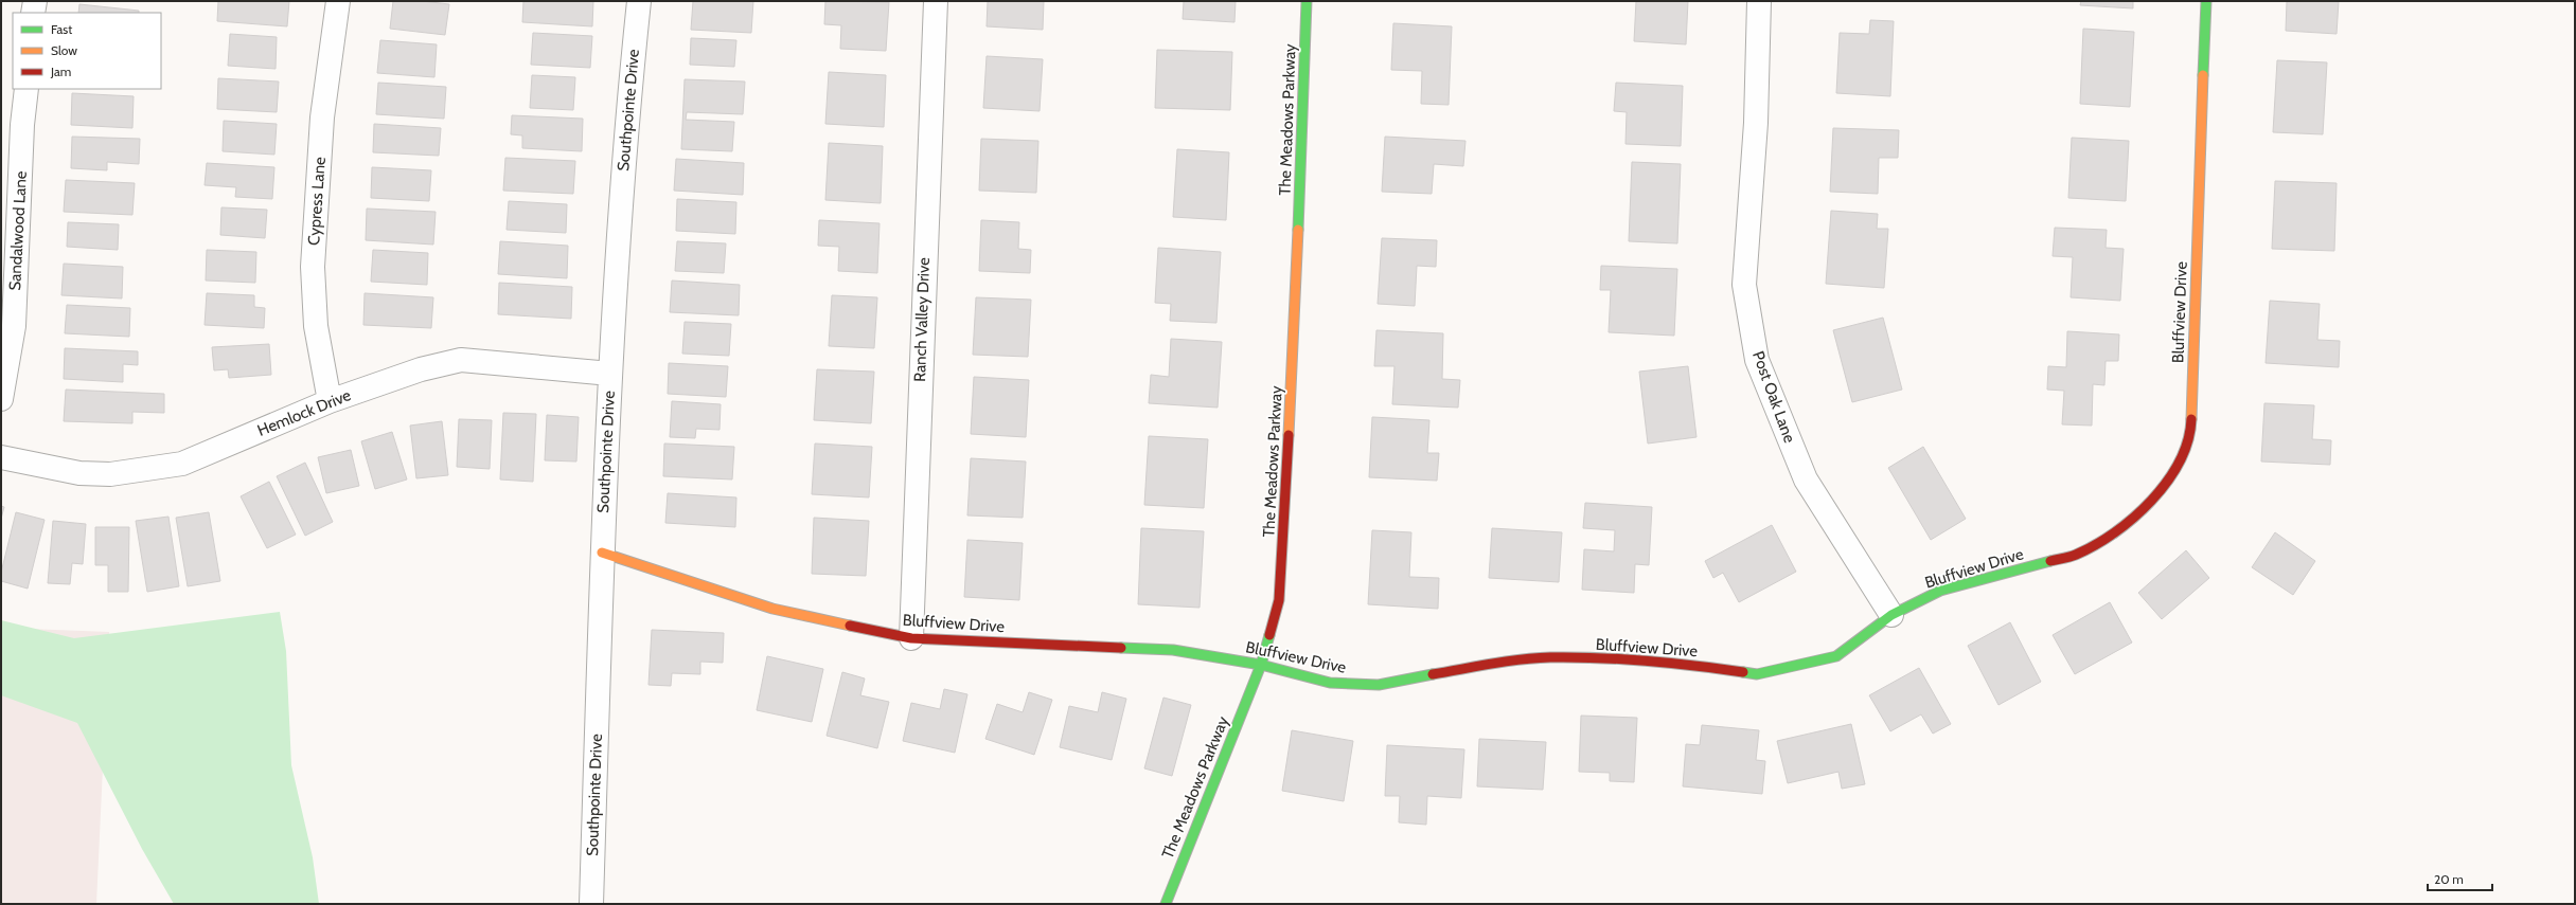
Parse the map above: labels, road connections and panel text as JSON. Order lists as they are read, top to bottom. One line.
{"streets":{"street":["Southpointe Drive","The Meadows Parkway","Cypress Lane","Sandalwood Lane","Bluffview Drive","Ranch Valley Drive","Post Oak Lane","Hemlock Drive"]},"crossings":[["Southpointe Drive","Bluffview Drive"],["Southpointe Drive","Hemlock Drive"],["The Meadows Parkway","Bluffview Drive"],["Cypress Lane","Hemlock Drive"],["Bluffview Drive","Ranch Valley Drive"],["Bluffview Drive","Post Oak Lane"]],"legend":["Fast","Slow","Jam"],"scale_bar":"20 m"}
